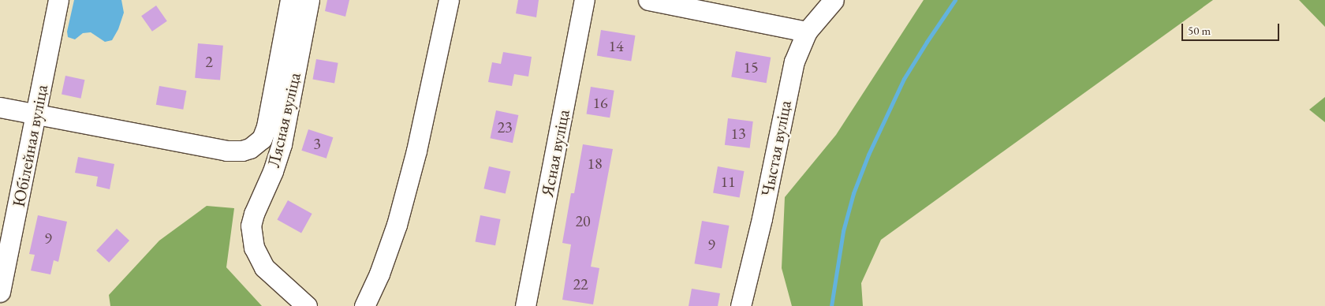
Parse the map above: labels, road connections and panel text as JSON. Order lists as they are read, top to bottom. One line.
{"streets":{"street":["Лясная вуліца","Юбілейная вуліца","Чыстая вуліца","Ясная вуліца"]},"crossings":[["Лясная вуліца","Юбілейная вуліца"]],"house_numbers":["14","2","15","16","23","13","3","18","11","20","9","9","22"],"scale_bar":"50 m"}
